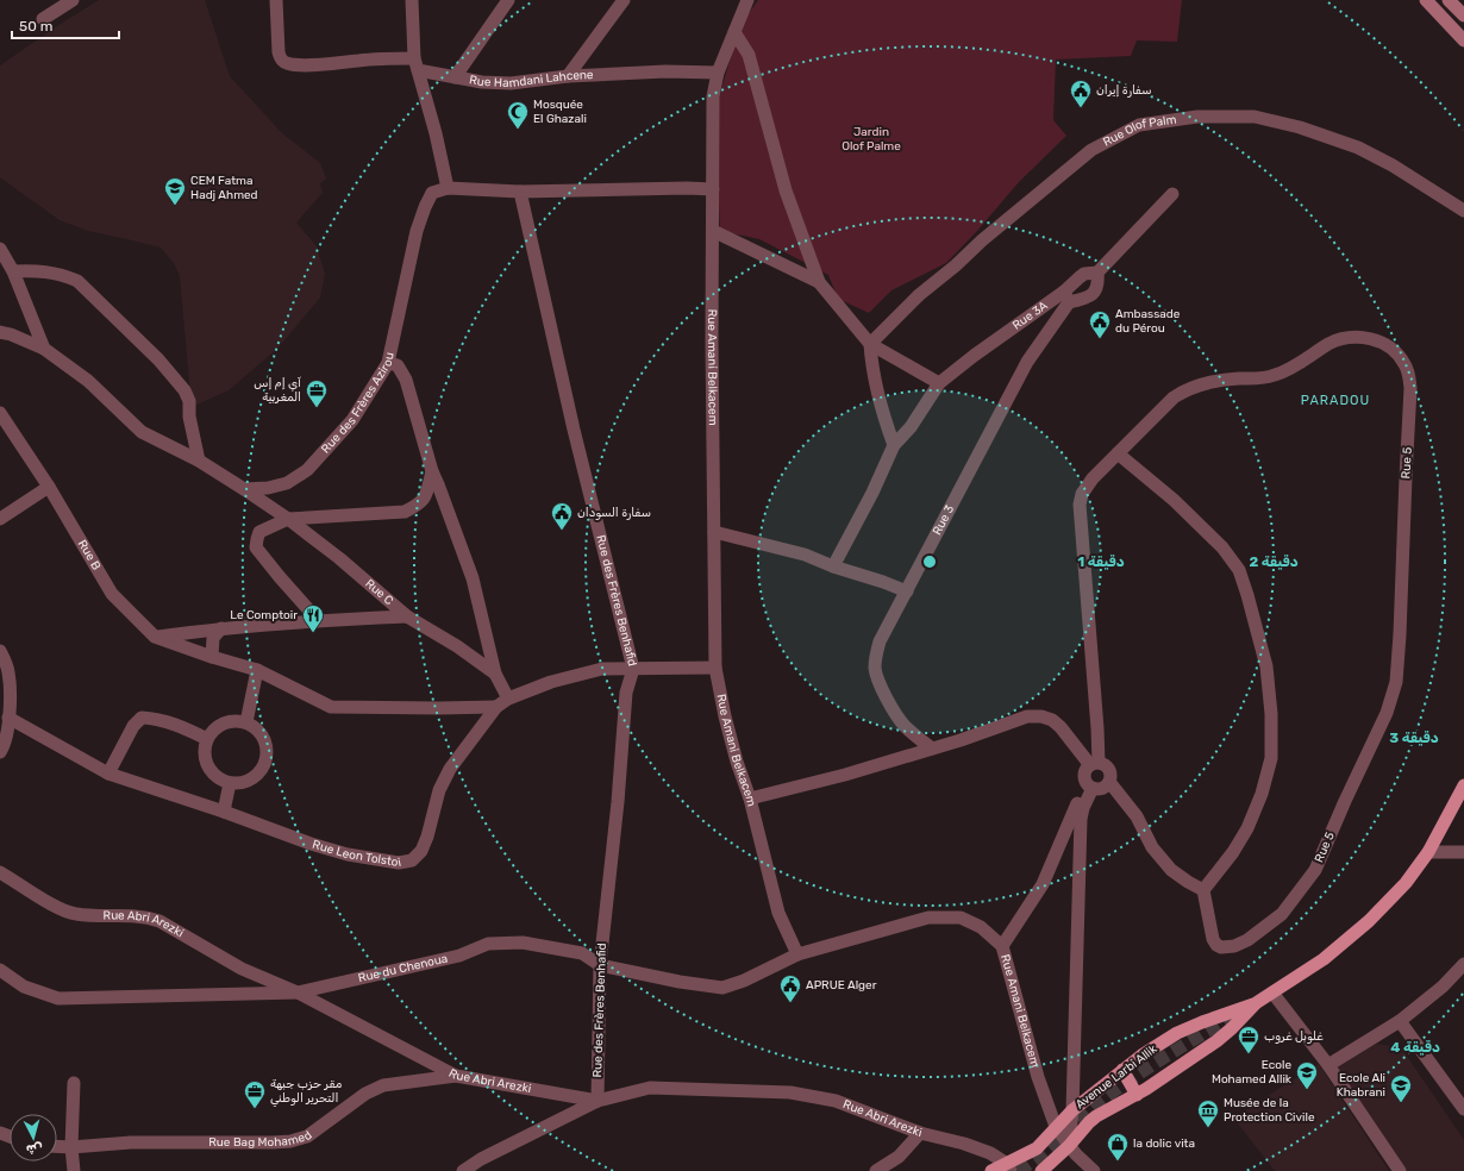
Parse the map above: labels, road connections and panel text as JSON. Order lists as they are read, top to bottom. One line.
{"streets":{"main road":["Avenue Larbi Allik"],"street":["Rue Hamdani Lahcene","Rue Olof Palm","Rue 3A","Rue Amani Belkacem","Rue des Frères Azirou","Rue 5","Rue 3","Rue B","Rue C","Rue des Frères Benhafid","Rue Leon Tolstoi","Rue Abri Arezki","Rue du Chenoua","Rue Bag Mohamed"]},"crossings":[["Rue Hamdani Lahcene","Rue Amani Belkacem"],["Rue 3A","Rue 3"],["Rue Amani Belkacem","Rue Leon Tolstoi"],["Rue Amani Belkacem","Rue du Chenoua"],["Rue Amani Belkacem","Avenue Larbi Allik"],["Rue des Frères Azirou","Rue C"],["Rue B","Rue Leon Tolstoi"],["Rue C","Rue Leon Tolstoi"],["Rue des Frères Benhafid","Rue Leon Tolstoi"],["Rue des Frères Benhafid","Rue Abri Arezki"],["Rue des Frères Benhafid","Rue du Chenoua"],["Rue Abri Arezki","Rue du Chenoua"],["Rue Abri Arezki","Avenue Larbi Allik"],["Rue Abri Arezki","Rue Bag Mohamed"]],"districts":["PARADOU"],"parks":["Jardin Olof Palme"],"places":{"public building":["سفارة إيران","Ambassade du Pérou","سفارة السودان","APRUE Alger"],"mosque":["Mosquée El Ghazali"],"school or university":["CEM Fatma Hadj Ahmed","Ecole Mohamed Allik","Ecole Ali Khabrani"],"office":["آي إم إس المغربية","غلوبل غروب","مقر حزب جبهة التحرير الوطني"],"restaurant":["Le Comptoir"],"museum":["Musée de la Protection Civile"],"shop":["la dolic vita"]},"scale_bar":"50 m","north":"bottom","rings":["1 دقيقة","2 دقيقة","3 دقيقة","4 دقيقة"]}
